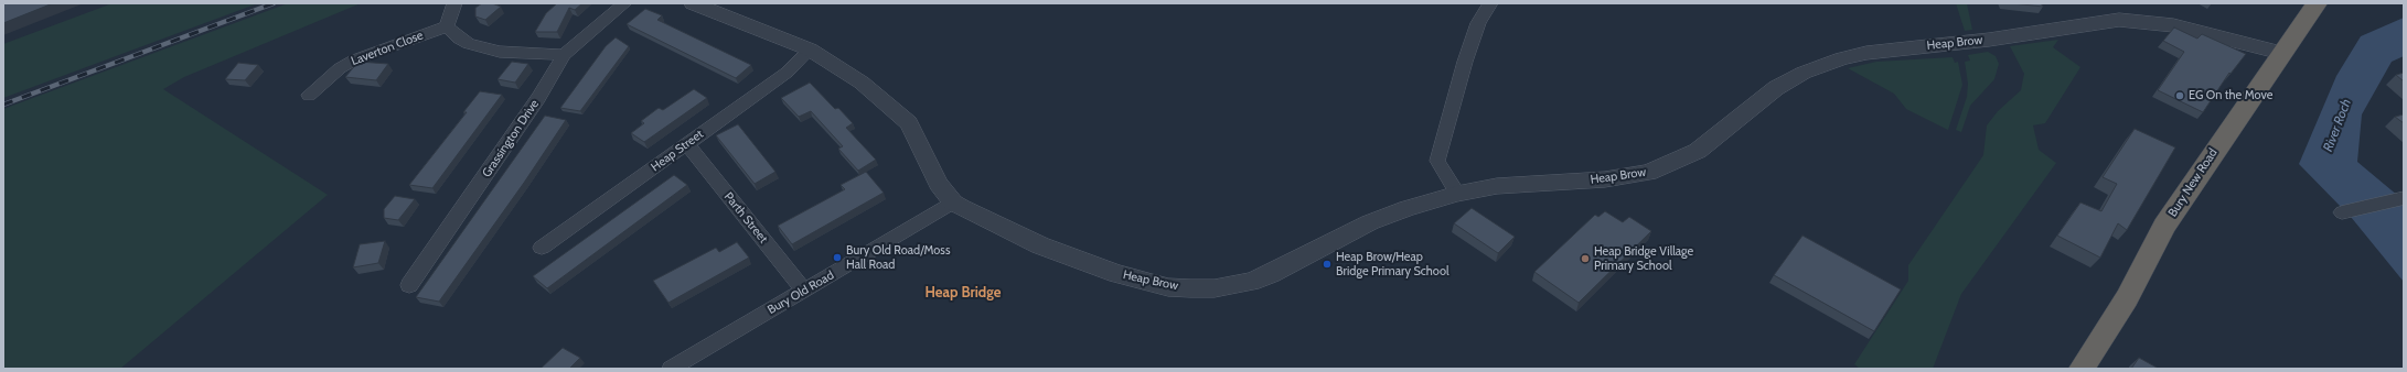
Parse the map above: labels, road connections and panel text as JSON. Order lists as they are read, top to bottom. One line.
{"streets":{"highway":["Bury New Road"],"street":["Heap Brow","Laverton Close","Grassington Drive","Heap Street","Parth Street","Bury Old Road"]},"crossings":[["Heap Brow","Bury New Road"],["Heap Brow","Bury Old Road"],["Heap Street","Parth Street"],["Parth Street","Bury Old Road"]],"districts":["Heap Bridge"],"water":["River Roch"],"places":["EG On the Move","Bury Old Road/Moss Hall Road","Heap Bridge Village Primary School","Heap Brow/Heap Bridge Primary School"]}
